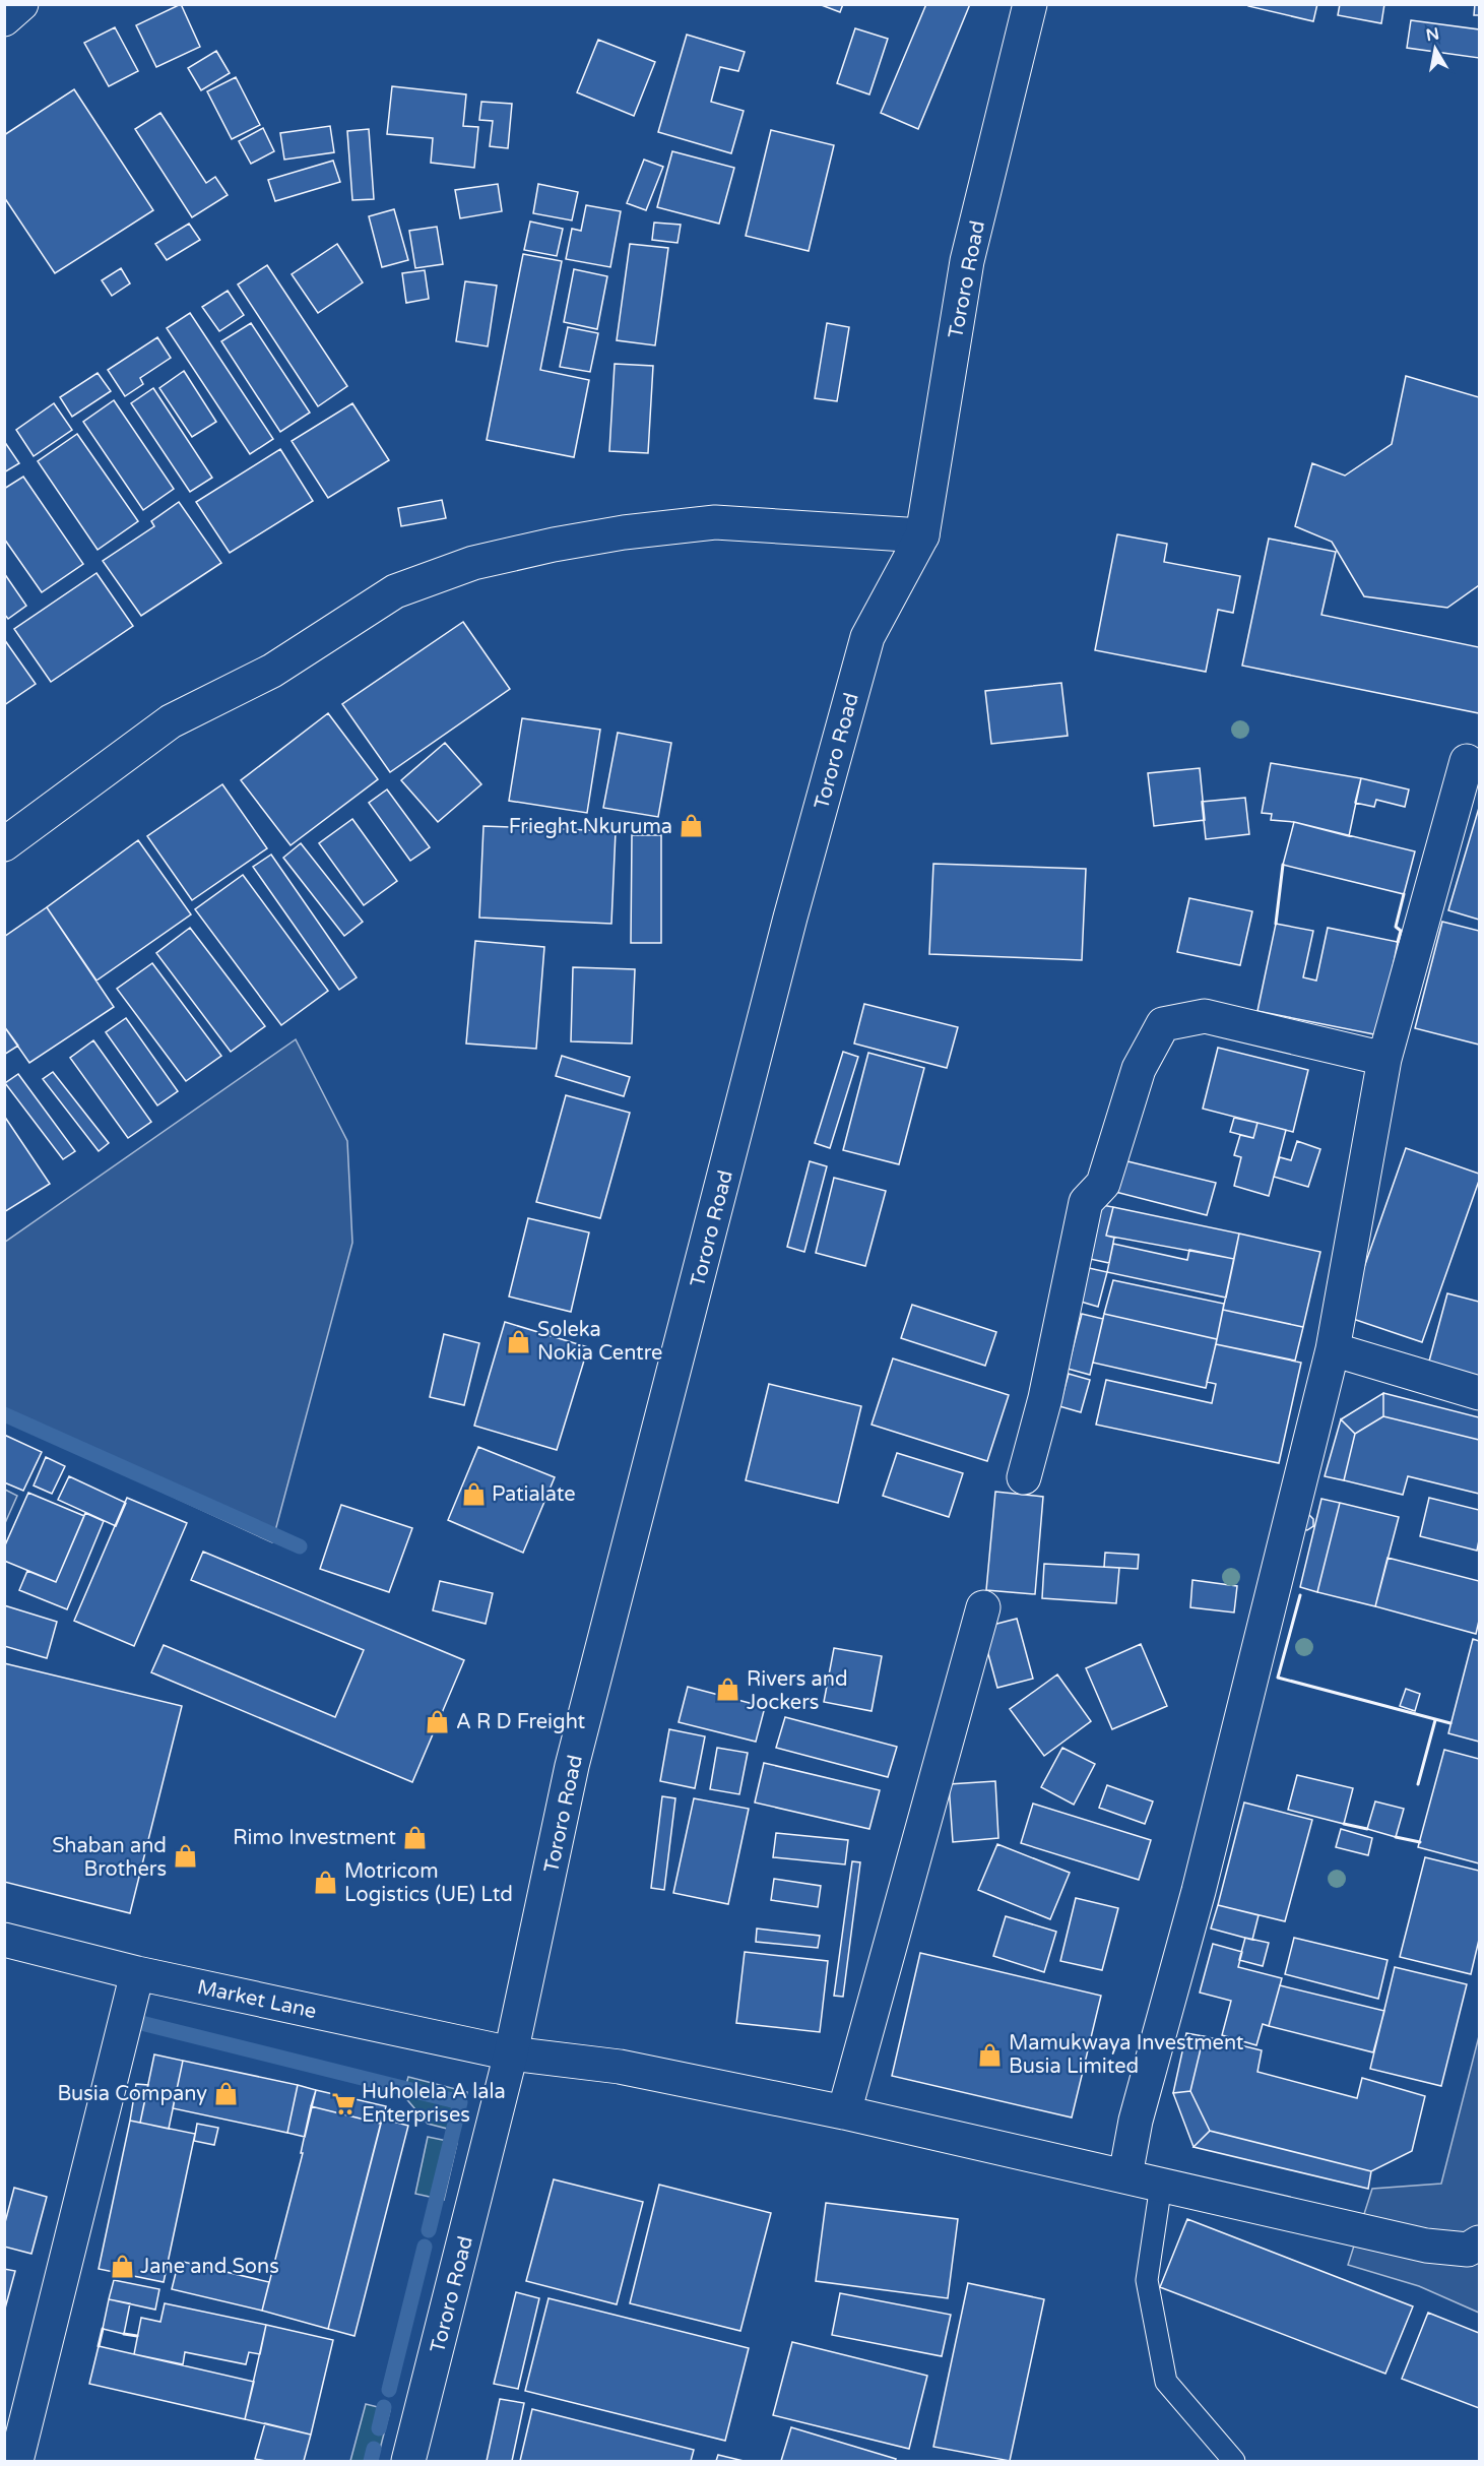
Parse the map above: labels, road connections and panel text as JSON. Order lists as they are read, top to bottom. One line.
{"streets":{"street":["Tororo Road","Market Lane"]},"crossings":[["Tororo Road","Market Lane"]],"places":{"shop":["Frieght Nkuruma","Soleka Nokia Centre","Patialate","Rivers and Jockers","A R D Freight","Rimo Investment","Shaban and Brothers","Motricom Logistics (UE) Ltd","Mamukwaya Investment Busia Limited","Busia Company","Jane and Sons"],"supermarket":["Huholela A lala Enterprises"]},"north":"top"}
